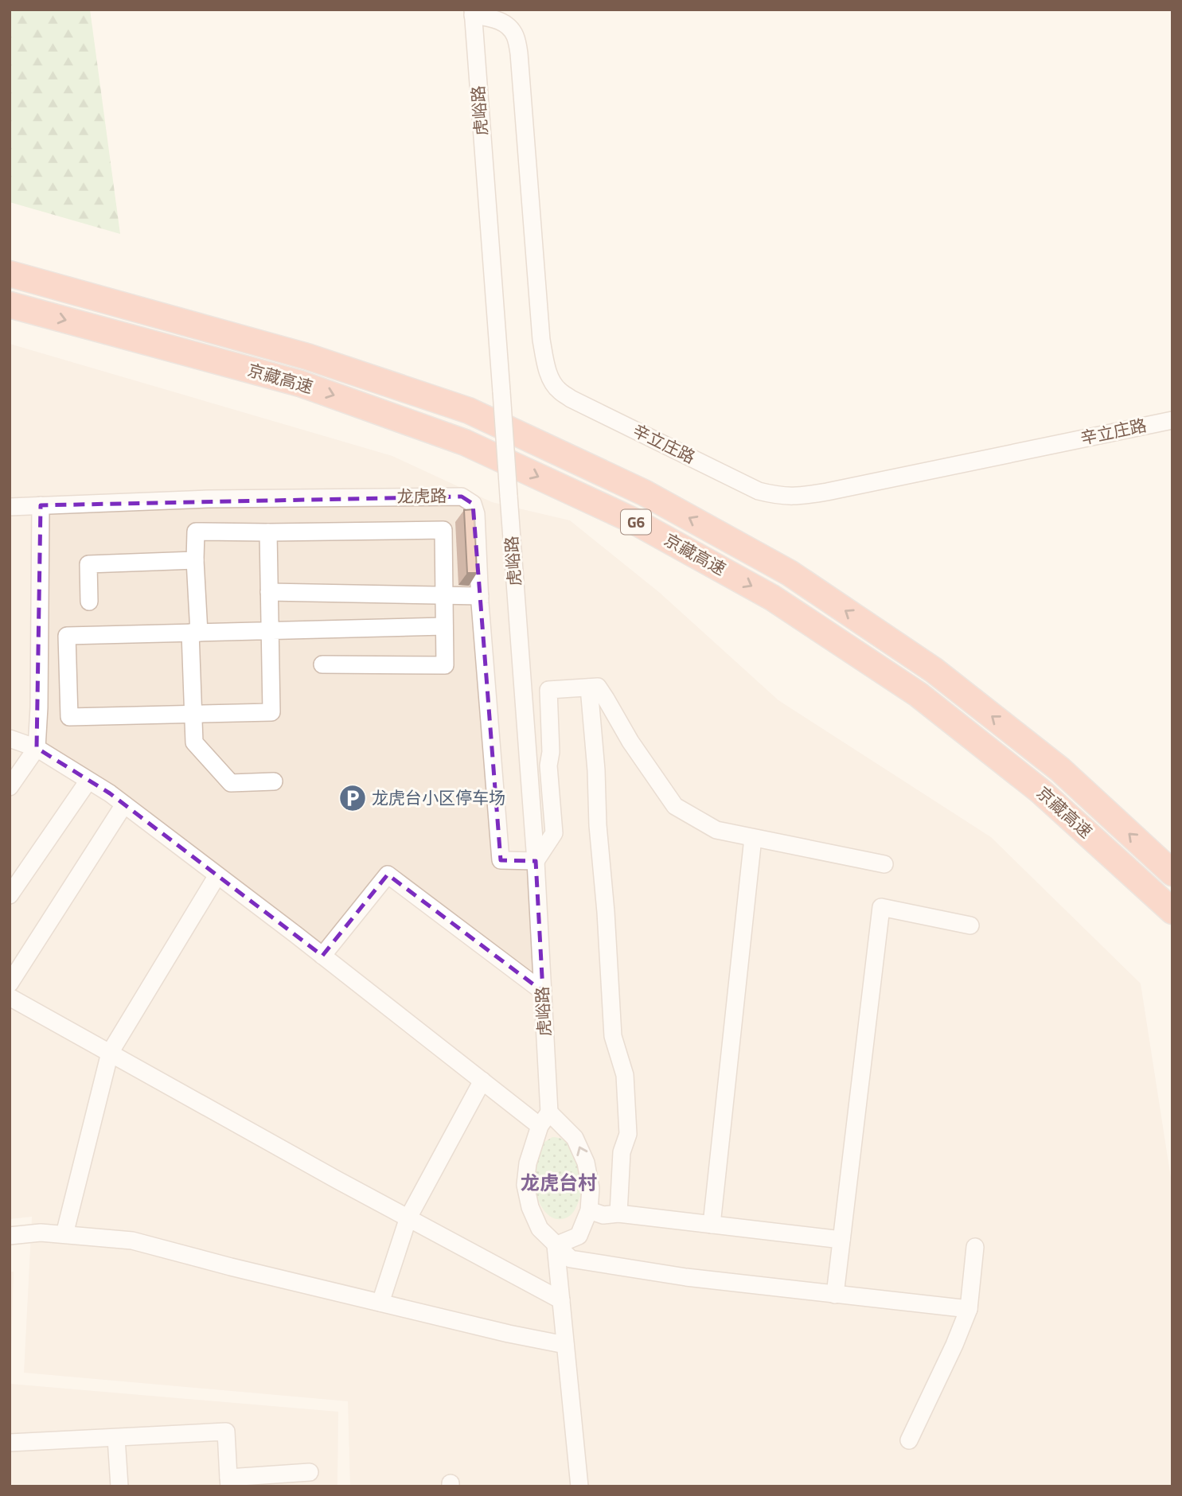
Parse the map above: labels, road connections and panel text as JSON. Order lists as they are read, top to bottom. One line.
{"streets":{"highway":["京藏高速","G6"],"street":["虎峪路","辛立庄路","龙虎路"]},"crossings":[["虎峪路","辛立庄路"],["虎峪路","龙虎路"]],"districts":["龙虎台村"],"places":{"parking":["龙虎台小区停车场"]}}
